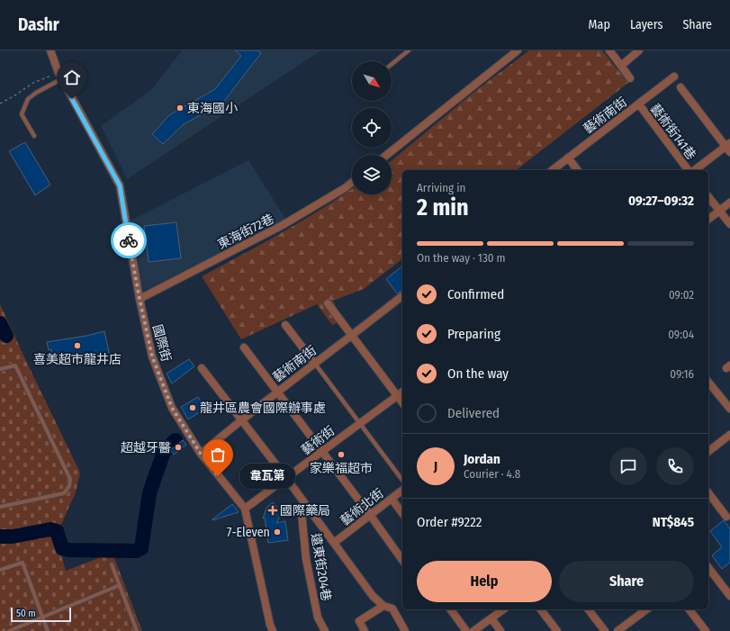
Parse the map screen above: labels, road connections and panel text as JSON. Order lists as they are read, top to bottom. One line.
{"streets":{"street":["藝術南街","藝術街141巷","東海街72巷","國際街","藝術街","藝術北街","遠東街204巷"]},"crossings":[["藝術南街","藝術街141巷"],["藝術南街","國際街"],["東海街72巷","國際街"],["國際街","藝術街"]],"places":{"other":["東海國小","喜美超市龍井店","龍井區農會國際辦事處","超越牙醫","家樂福超市","韋瓦第","7-Eleven"],"health":["國際藥局"]},"scale_bar":"50 m","north":"bottom right","page":{"header":"Dashr","nav":["Map","Layers","Share"],"heading":["2 min","Arriving in","09:27–09:32"],"panel":["Jordan","Courier · 4.8","Order #9222","NT$845"],"bar":"On the way · 130 m","list":[["Confirmed","09:02"],["Preparing","09:04"],["On the way","09:16"],"Delivered"],"round":"J","bubble":"韋瓦第","buttons":["Help","Share"],"scale":"50 m"}}
